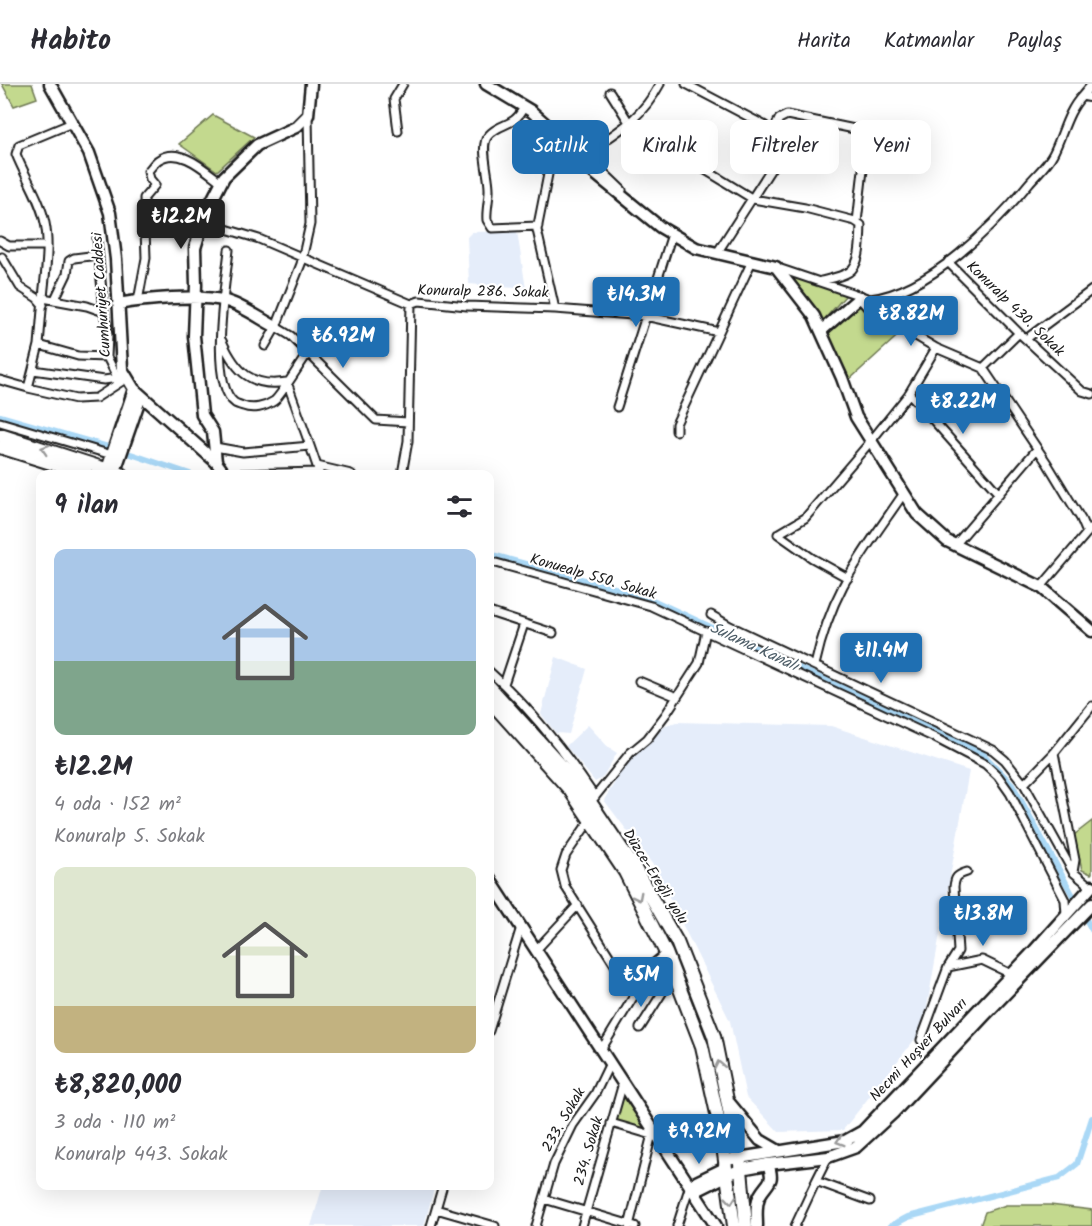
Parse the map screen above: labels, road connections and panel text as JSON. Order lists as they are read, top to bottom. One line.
{"streets":{"highway":["Düzce-Ereğli yolu"],"street":["Konuralp 286. Sokak","Cumhuriyet Caddesi","Konuralp 430. Sokak","Konuealp 550. Sokak","Necmi Hoşver Bulvarı","233. Sokak","234. Sokak"]},"crossings":[["Konuealp 550. Sokak","Necmi Hoşver Bulvarı"],["Düzce-Ereğli yolu","Necmi Hoşver Bulvarı"]],"water":["Sulama Kanalı"],"page":{"header":"Habito","nav":["Harita","Katmanlar","Paylaş"],"chip":["Satılık","Kiralık","Filtreler","Yeni"],"price":["₺12.2M","₺14.3M","₺8.82M","₺6.92M","₺8.22M","₺11.4M","₺13.8M","₺5M","₺9.92M"],"heading":"9 ilan","list":[{"name":"₺12.2M","note":"4 oda · 152 m² · Konuralp 5. Sokak"},{"name":"₺8,820,000","note":"3 oda · 110 m² · Konuralp 443. Sokak"}]}}
